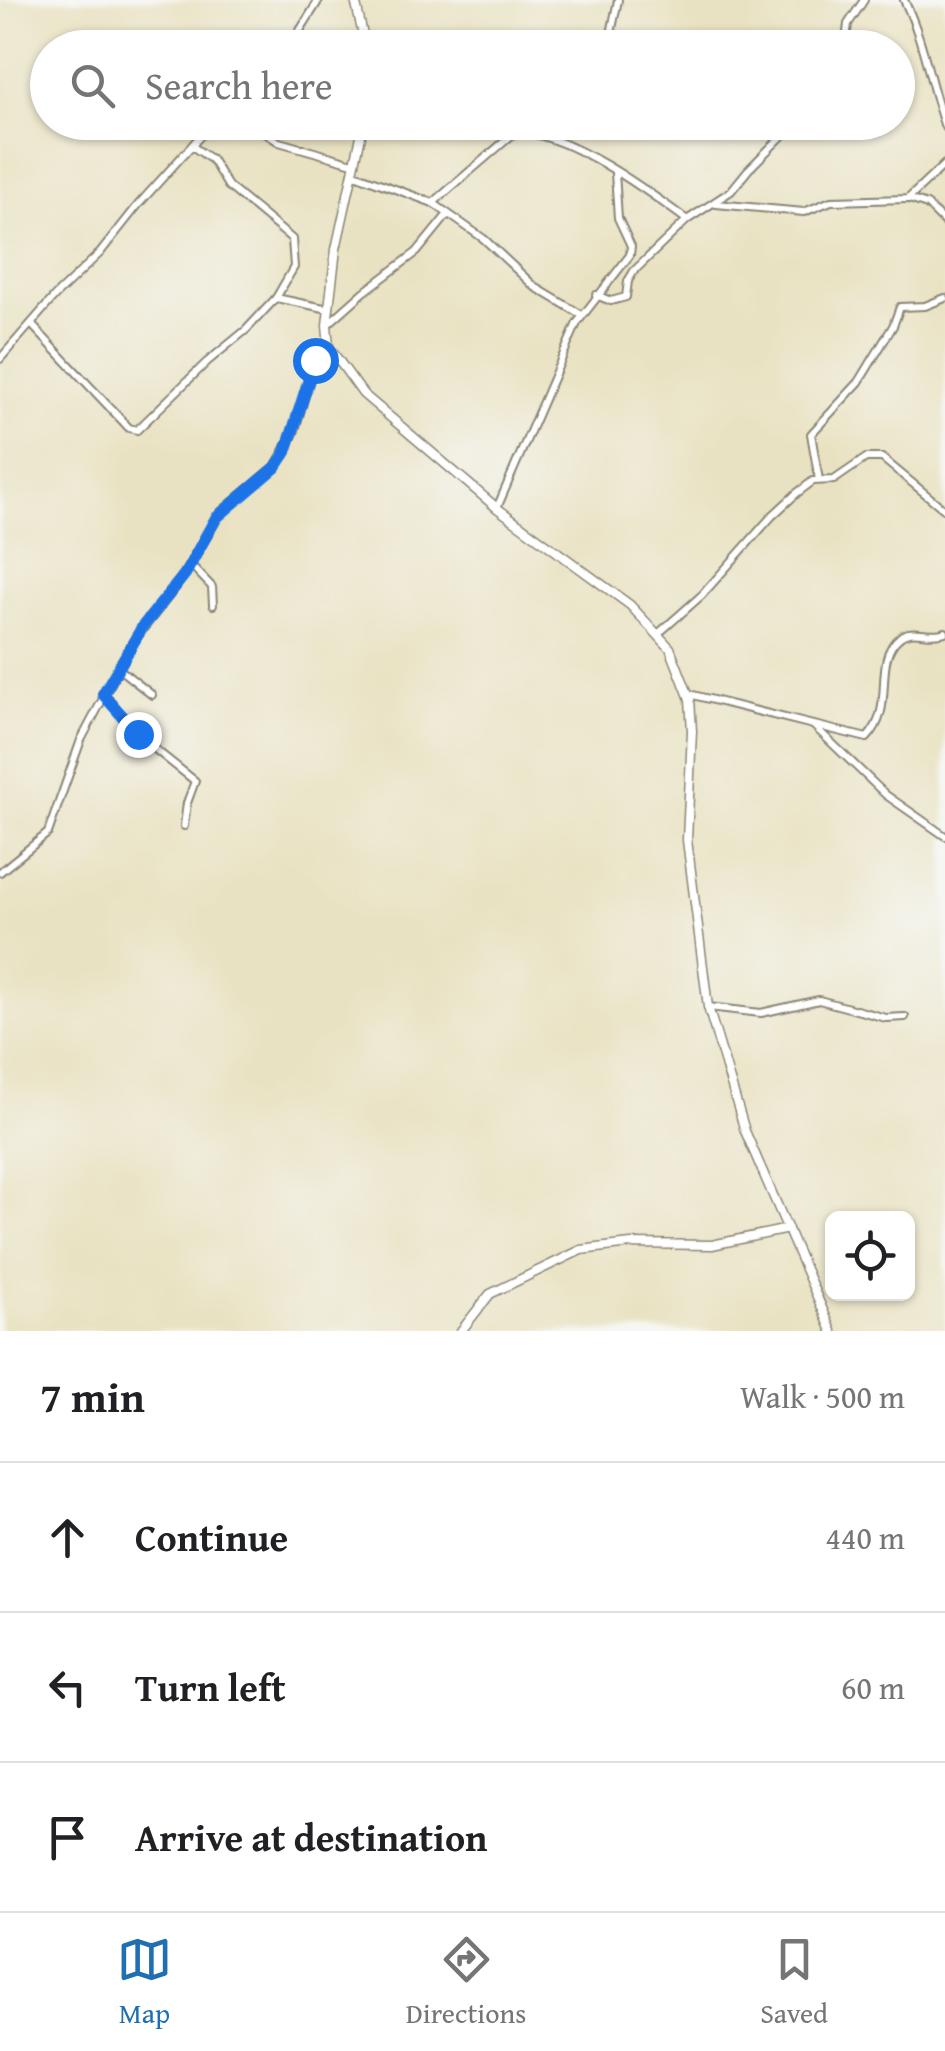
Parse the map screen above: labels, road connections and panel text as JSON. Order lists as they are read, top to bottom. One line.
{"page":{"search":"Search here","heading":["7 min","Walk · 500 m"],"list":[["Continue","440 m"],["Turn left","60 m"],"Arrive at destination"],"nav":["Map","Directions","Saved"]}}
